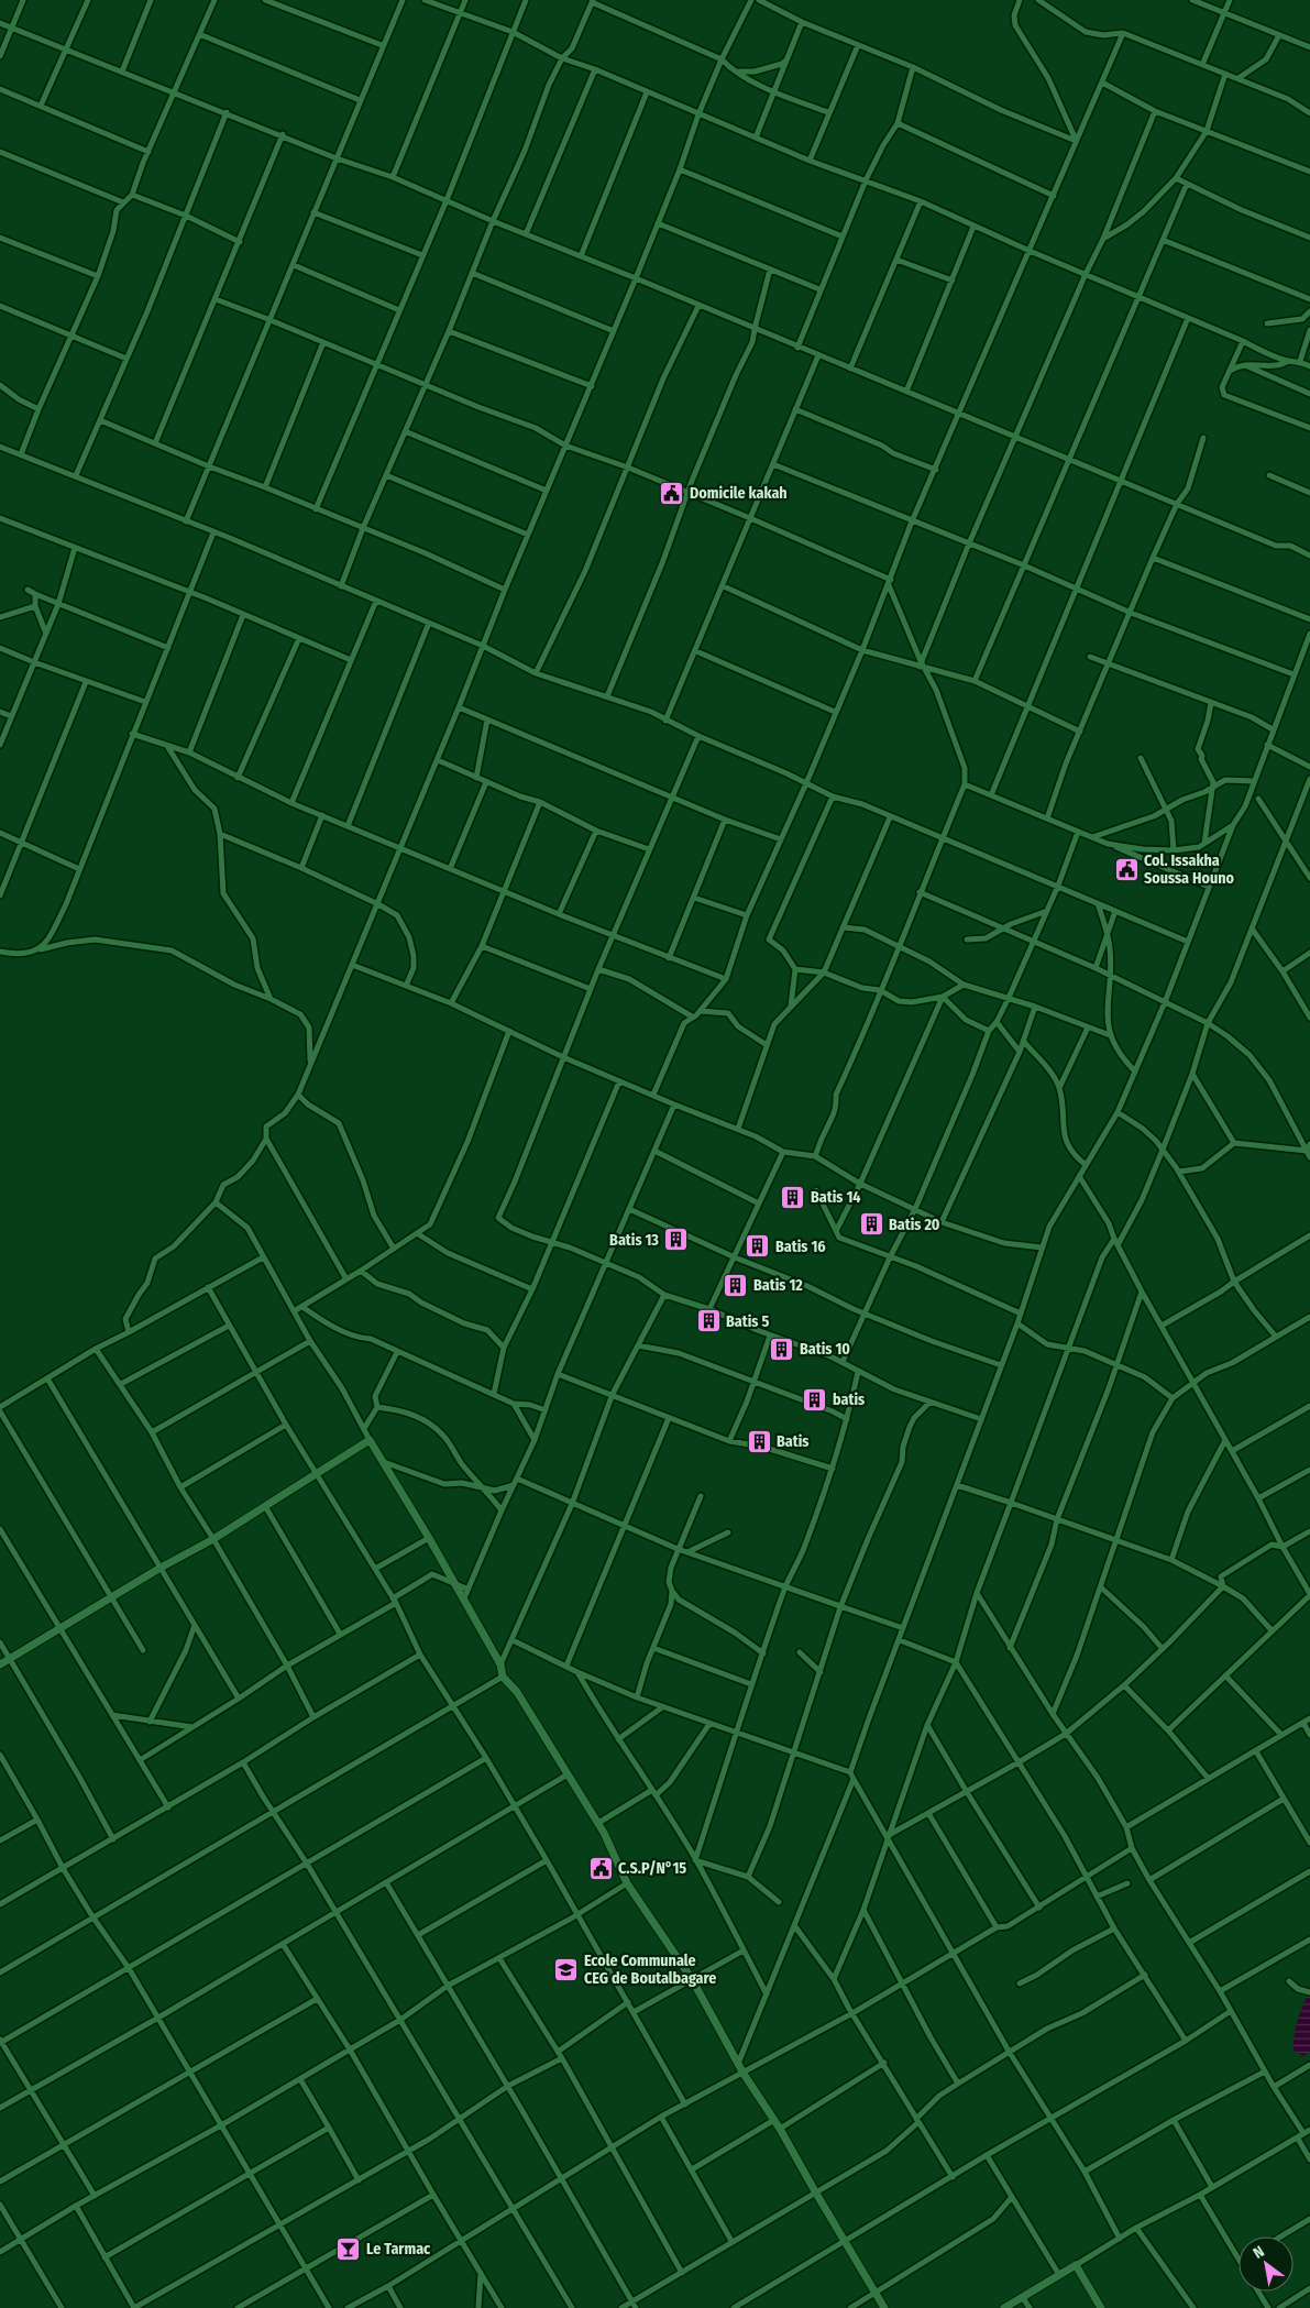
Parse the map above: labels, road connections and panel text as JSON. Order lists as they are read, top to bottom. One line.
{"places":{"public building":["Domicile kakah","Col. Issakha Soussa Houno","C.S.P/N°15"],"building":["Batis 14","Batis 20","Batis 13","Batis 16","Batis 12","Batis 5","Batis 10","batis","Batis"],"school or university":["Ecole Communale CEG de Boutalbagare"],"bar":["Le Tarmac"]},"north":"top left"}
